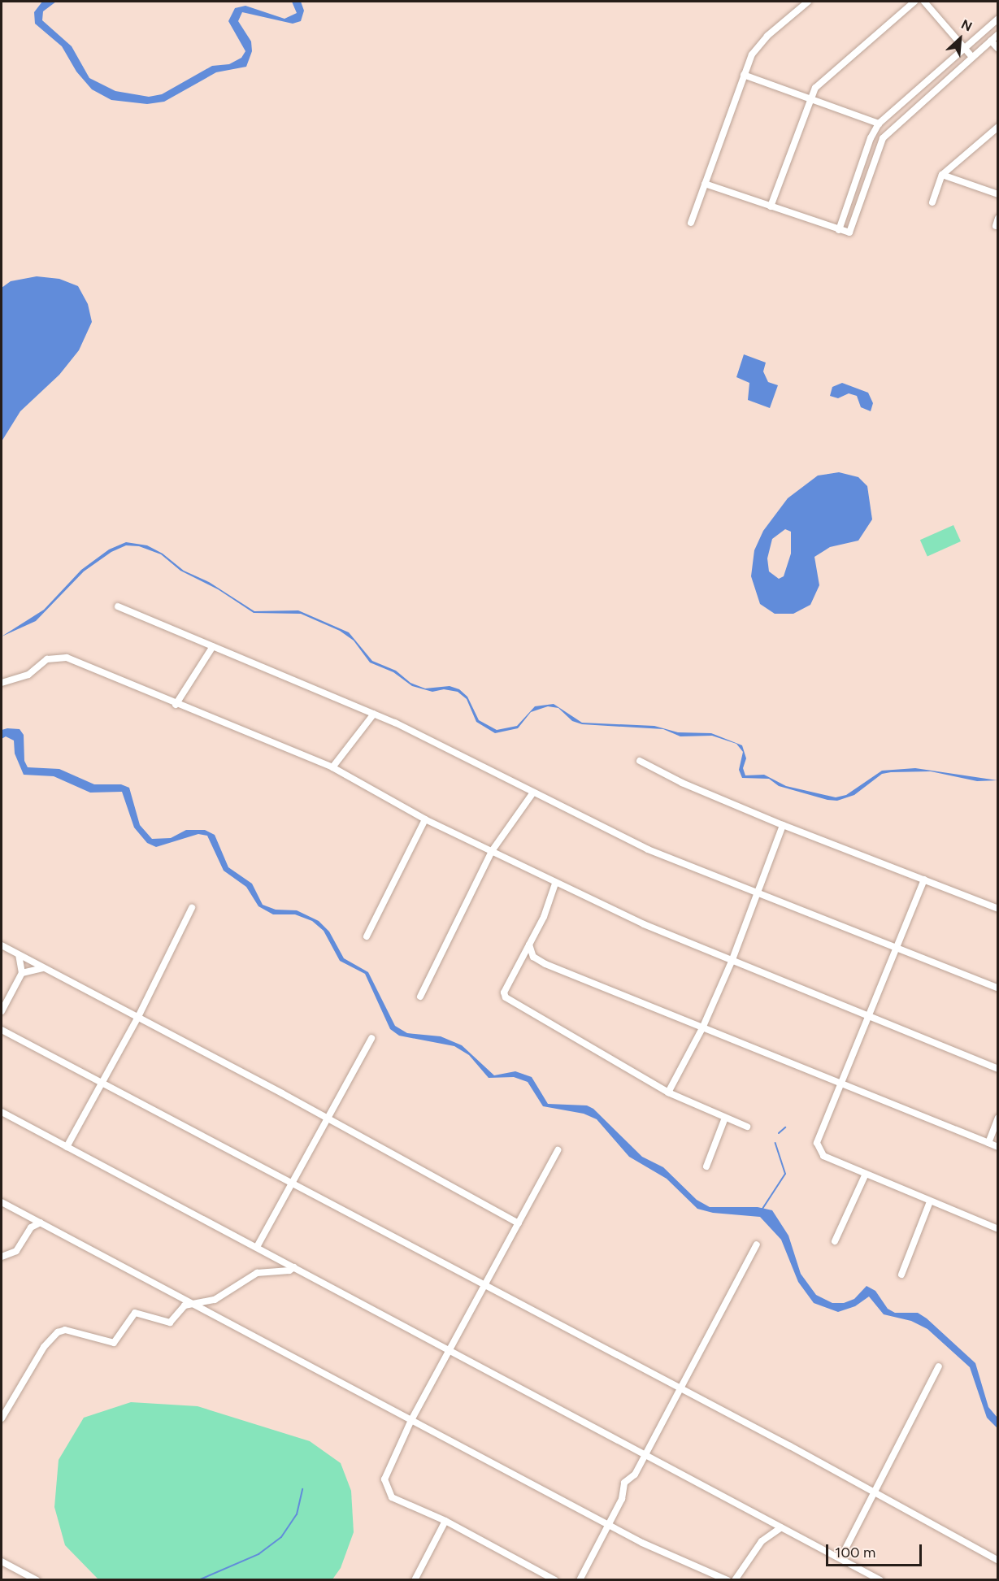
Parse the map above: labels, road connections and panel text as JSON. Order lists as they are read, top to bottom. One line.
{"scale_bar":"100 m","north":"top right"}
